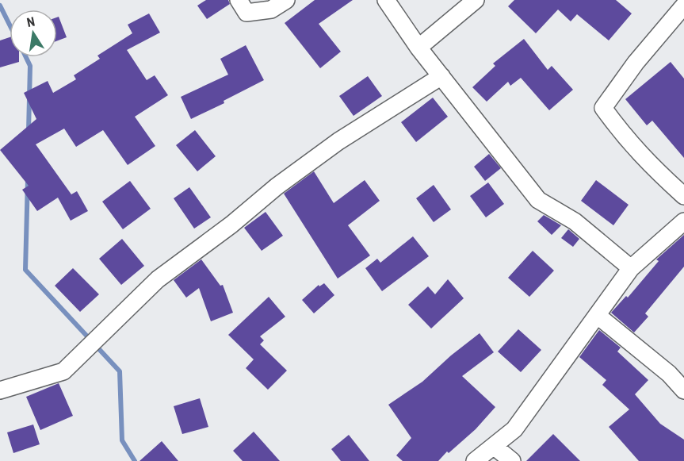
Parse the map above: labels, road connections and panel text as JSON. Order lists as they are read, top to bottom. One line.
{"north":"top"}
